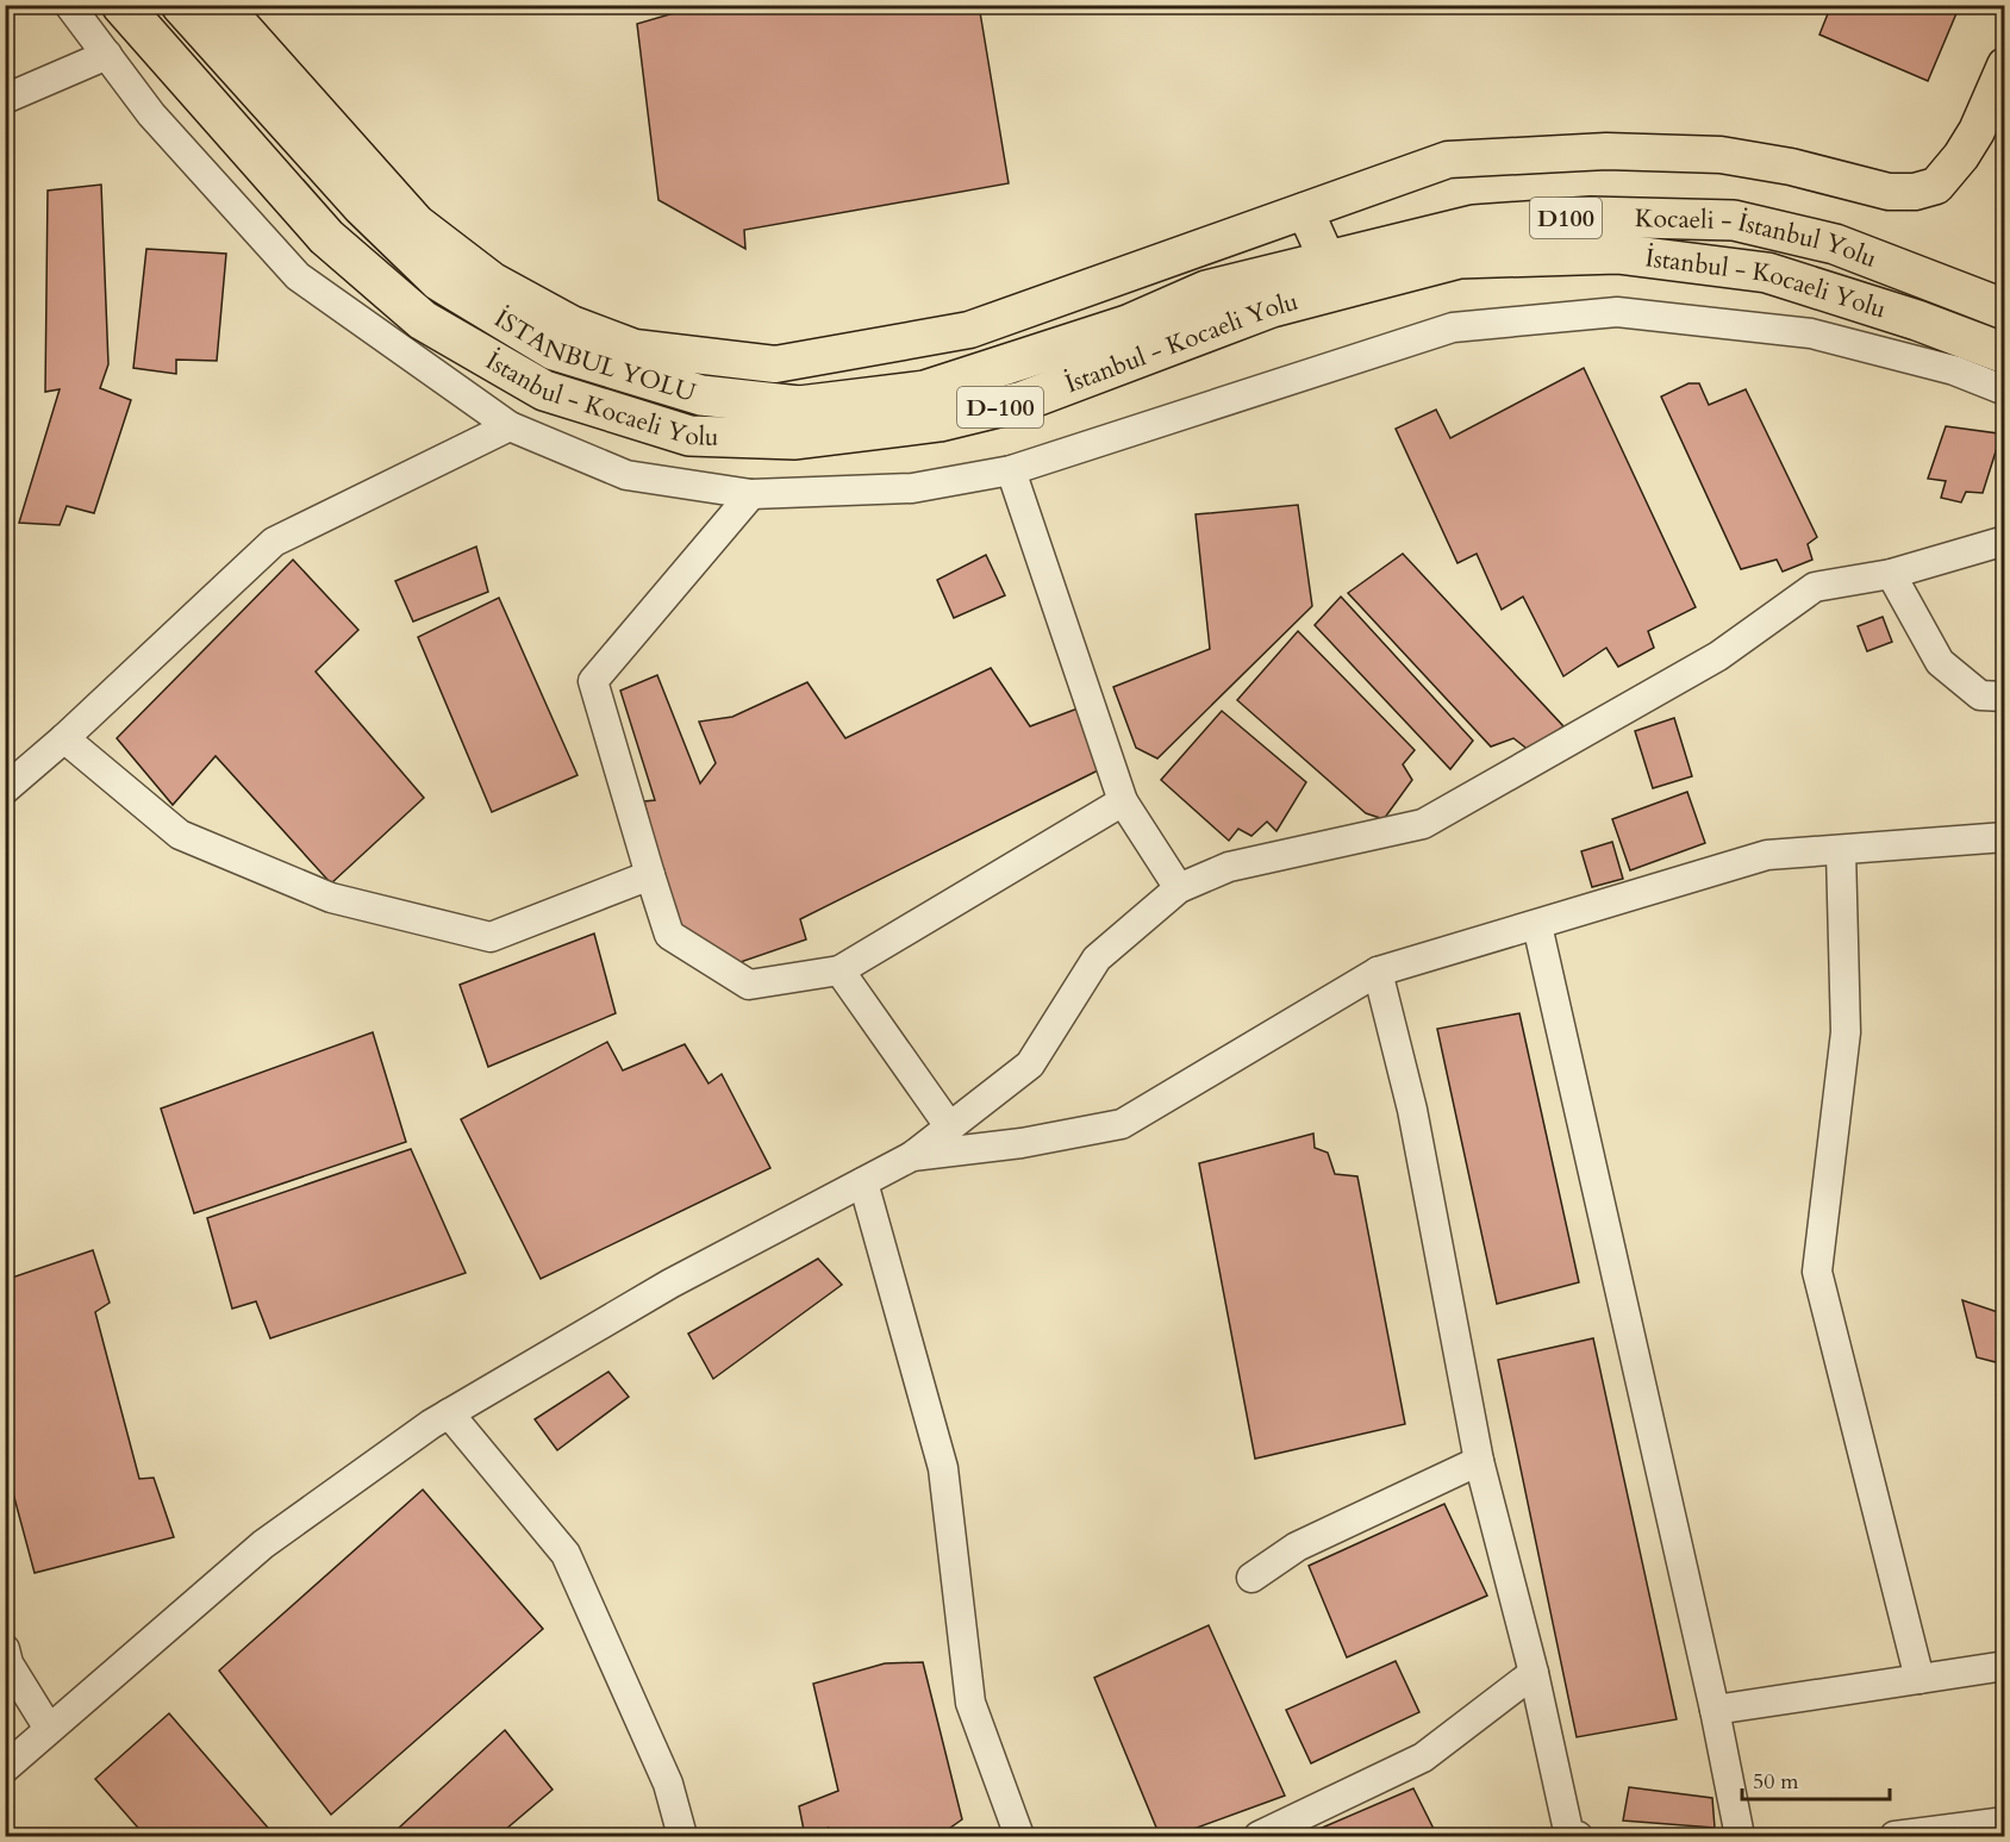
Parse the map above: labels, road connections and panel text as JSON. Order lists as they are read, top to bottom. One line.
{"streets":{"highway":["D100","Kocaeli - İstanbul Yolu","İstanbul - Kocaeli Yolu","İSTANBUL YOLU","D-100"]},"crossings":[["Kocaeli - İstanbul Yolu","İSTANBUL YOLU"]],"scale_bar":"50 m"}
